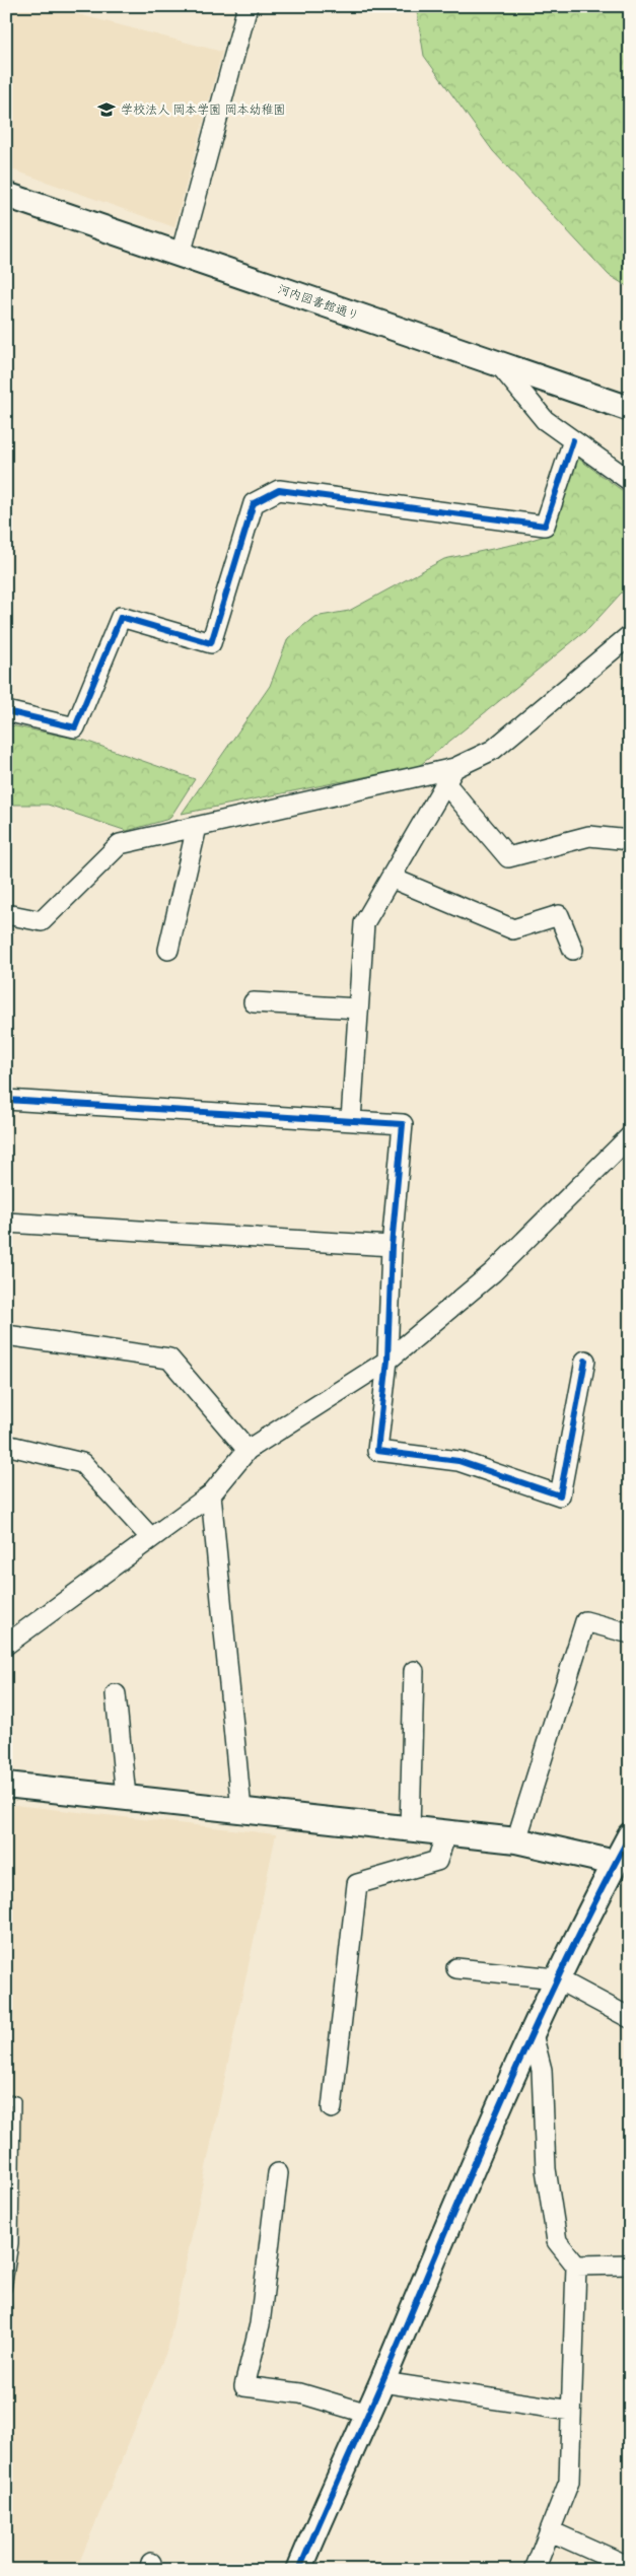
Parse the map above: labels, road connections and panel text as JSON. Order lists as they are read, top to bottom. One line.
{"streets":{"street":["河内図書館通り"]},"places":{"school or university":["学校法人 岡本学園 岡本幼稚園"]}}
